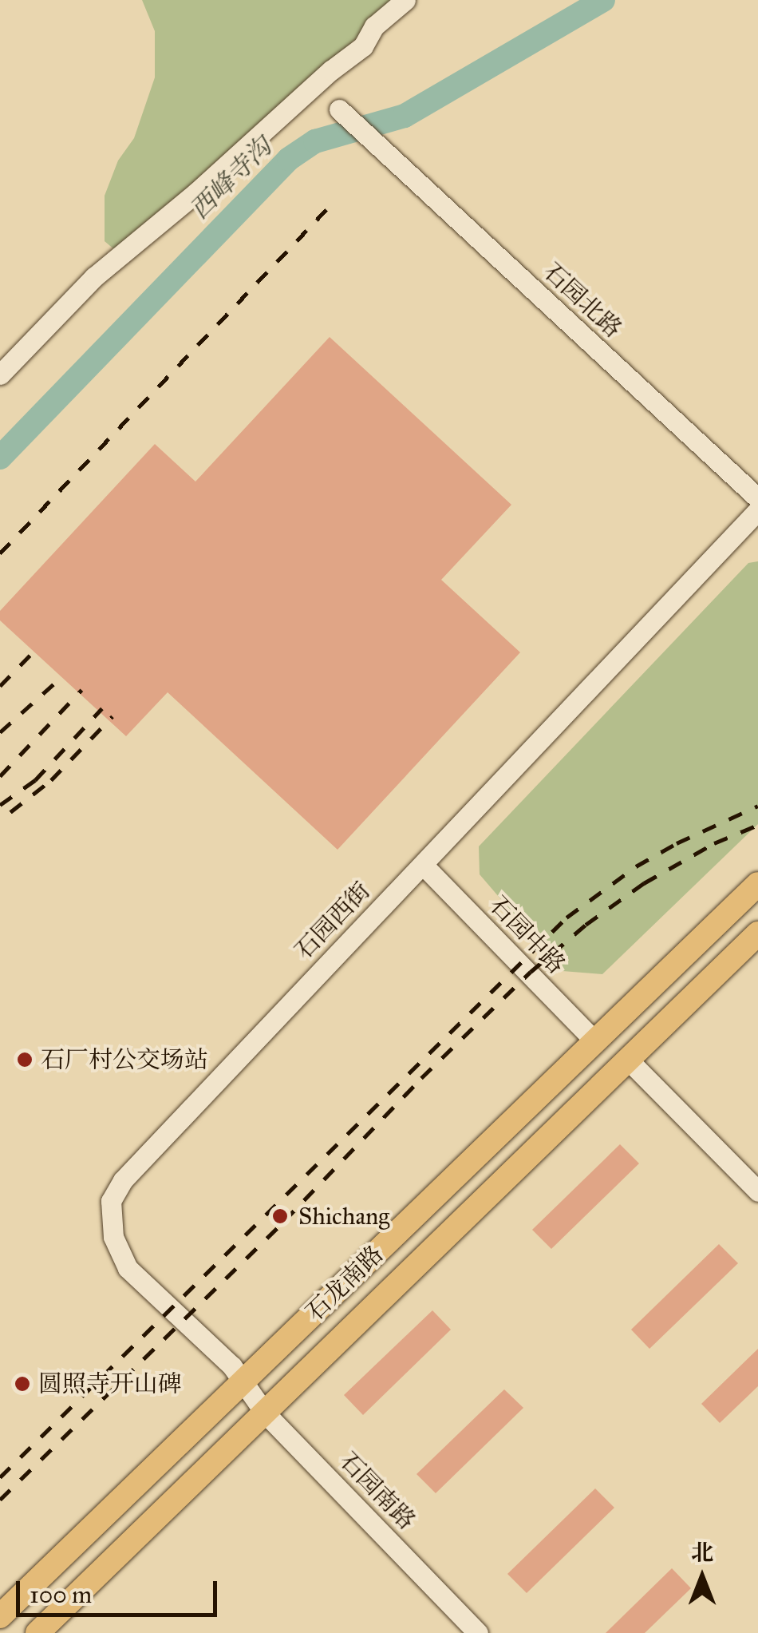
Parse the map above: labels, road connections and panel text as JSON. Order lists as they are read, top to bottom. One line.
{"streets":{"main road":["石龙南路"],"street":["石园北路","石园西街","石园中路","石园南路"]},"crossings":[["石园西街","石园中路"],["石园西街","石龙南路"],["石园西街","石园南路"],["石园中路","石龙南路"],["石龙南路","石园南路"]],"water":["西峰寺沟"],"places":["石厂村公交场站","Shichang","圆照寺开山碑"],"scale_bar":"100 m","north":"top"}
